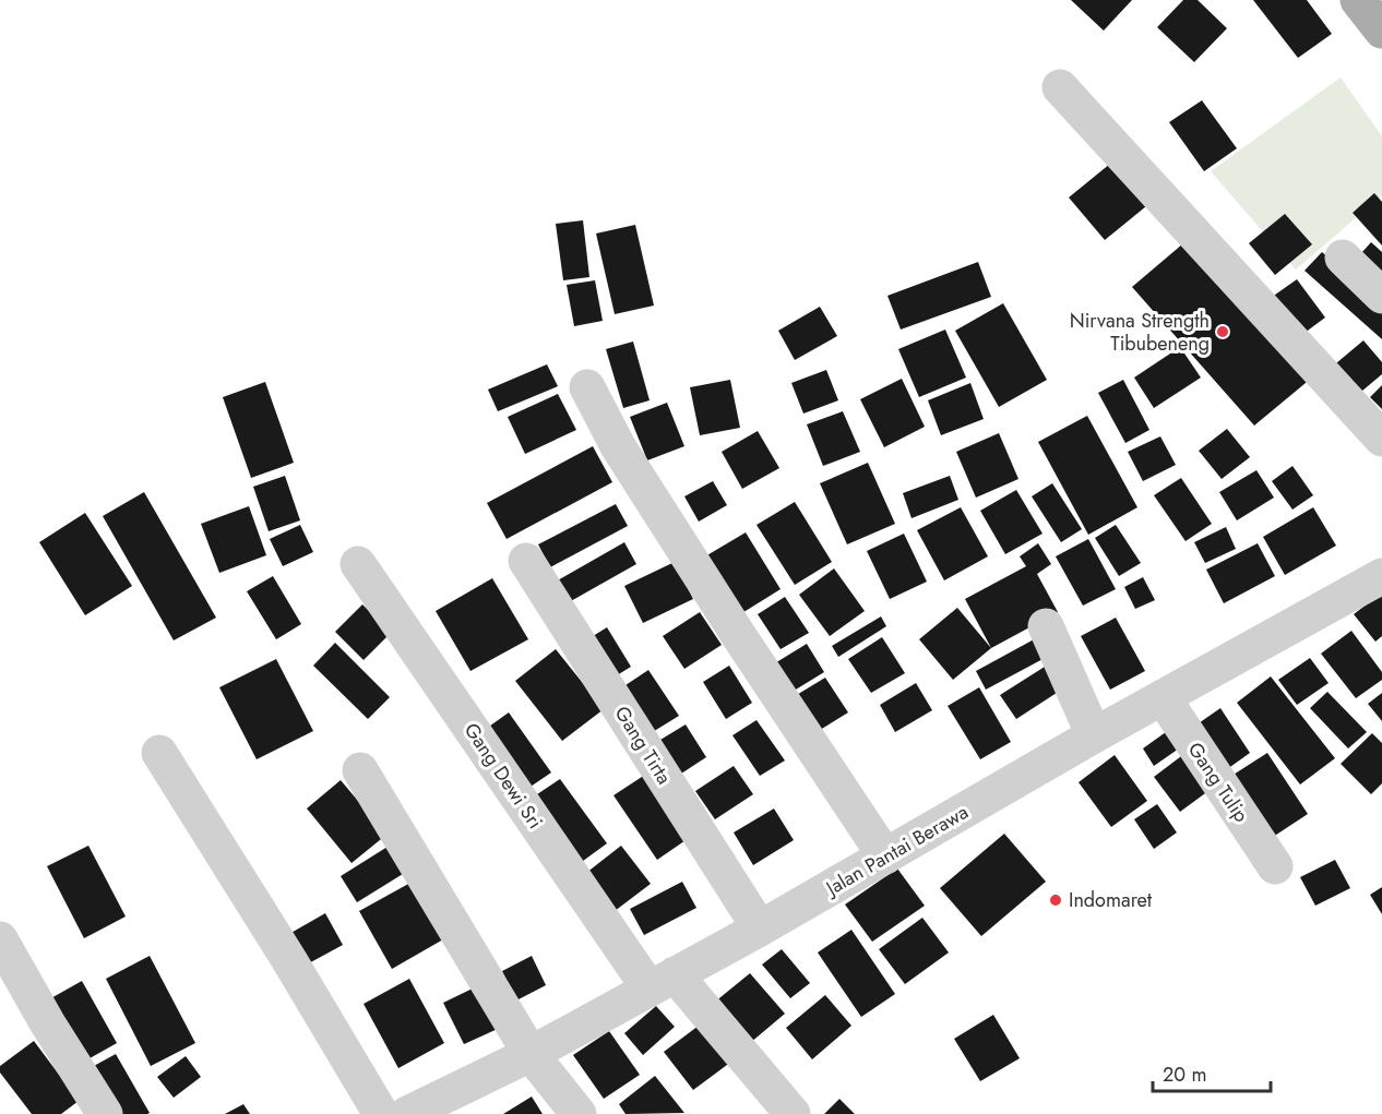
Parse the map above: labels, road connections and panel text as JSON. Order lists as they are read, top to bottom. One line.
{"streets":{"street":["Gang Tirta","Gang Dewi Sri","Gang Tulip","Jalan Pantai Berawa"]},"crossings":[["Gang Tirta","Jalan Pantai Berawa"],["Gang Dewi Sri","Jalan Pantai Berawa"],["Gang Tulip","Jalan Pantai Berawa"]],"places":["Nirvana Strength Tibubeneng","Indomaret"],"scale_bar":"20 m"}
